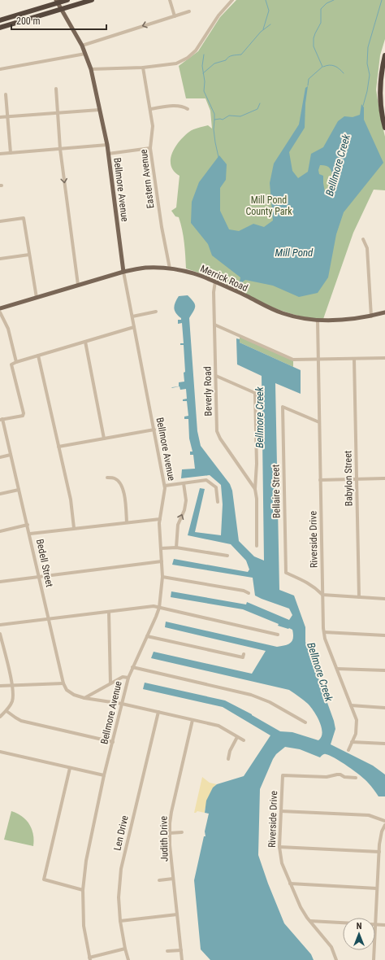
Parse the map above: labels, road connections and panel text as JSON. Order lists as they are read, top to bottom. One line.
{"streets":{"main road":["Bellmore Avenue","Merrick Road"],"street":["Eastern Avenue","Beverly Road","Babylon Street","Bellaire Street","Riverside Drive","Bedell Street","Len Drive","Judith Drive"]},"crossings":[["Eastern Avenue","Merrick Road"],["Bellmore Avenue","Merrick Road"],["Merrick Road","Beverly Road"],["Merrick Road","Riverside Drive"],["Bellaire Street","Riverside Drive"]],"water":["Belllmore Creek","Mill Pond","Bellmore Creek"],"parks":["Mill Pond County Park"],"scale_bar":"200 m","north":"top"}
